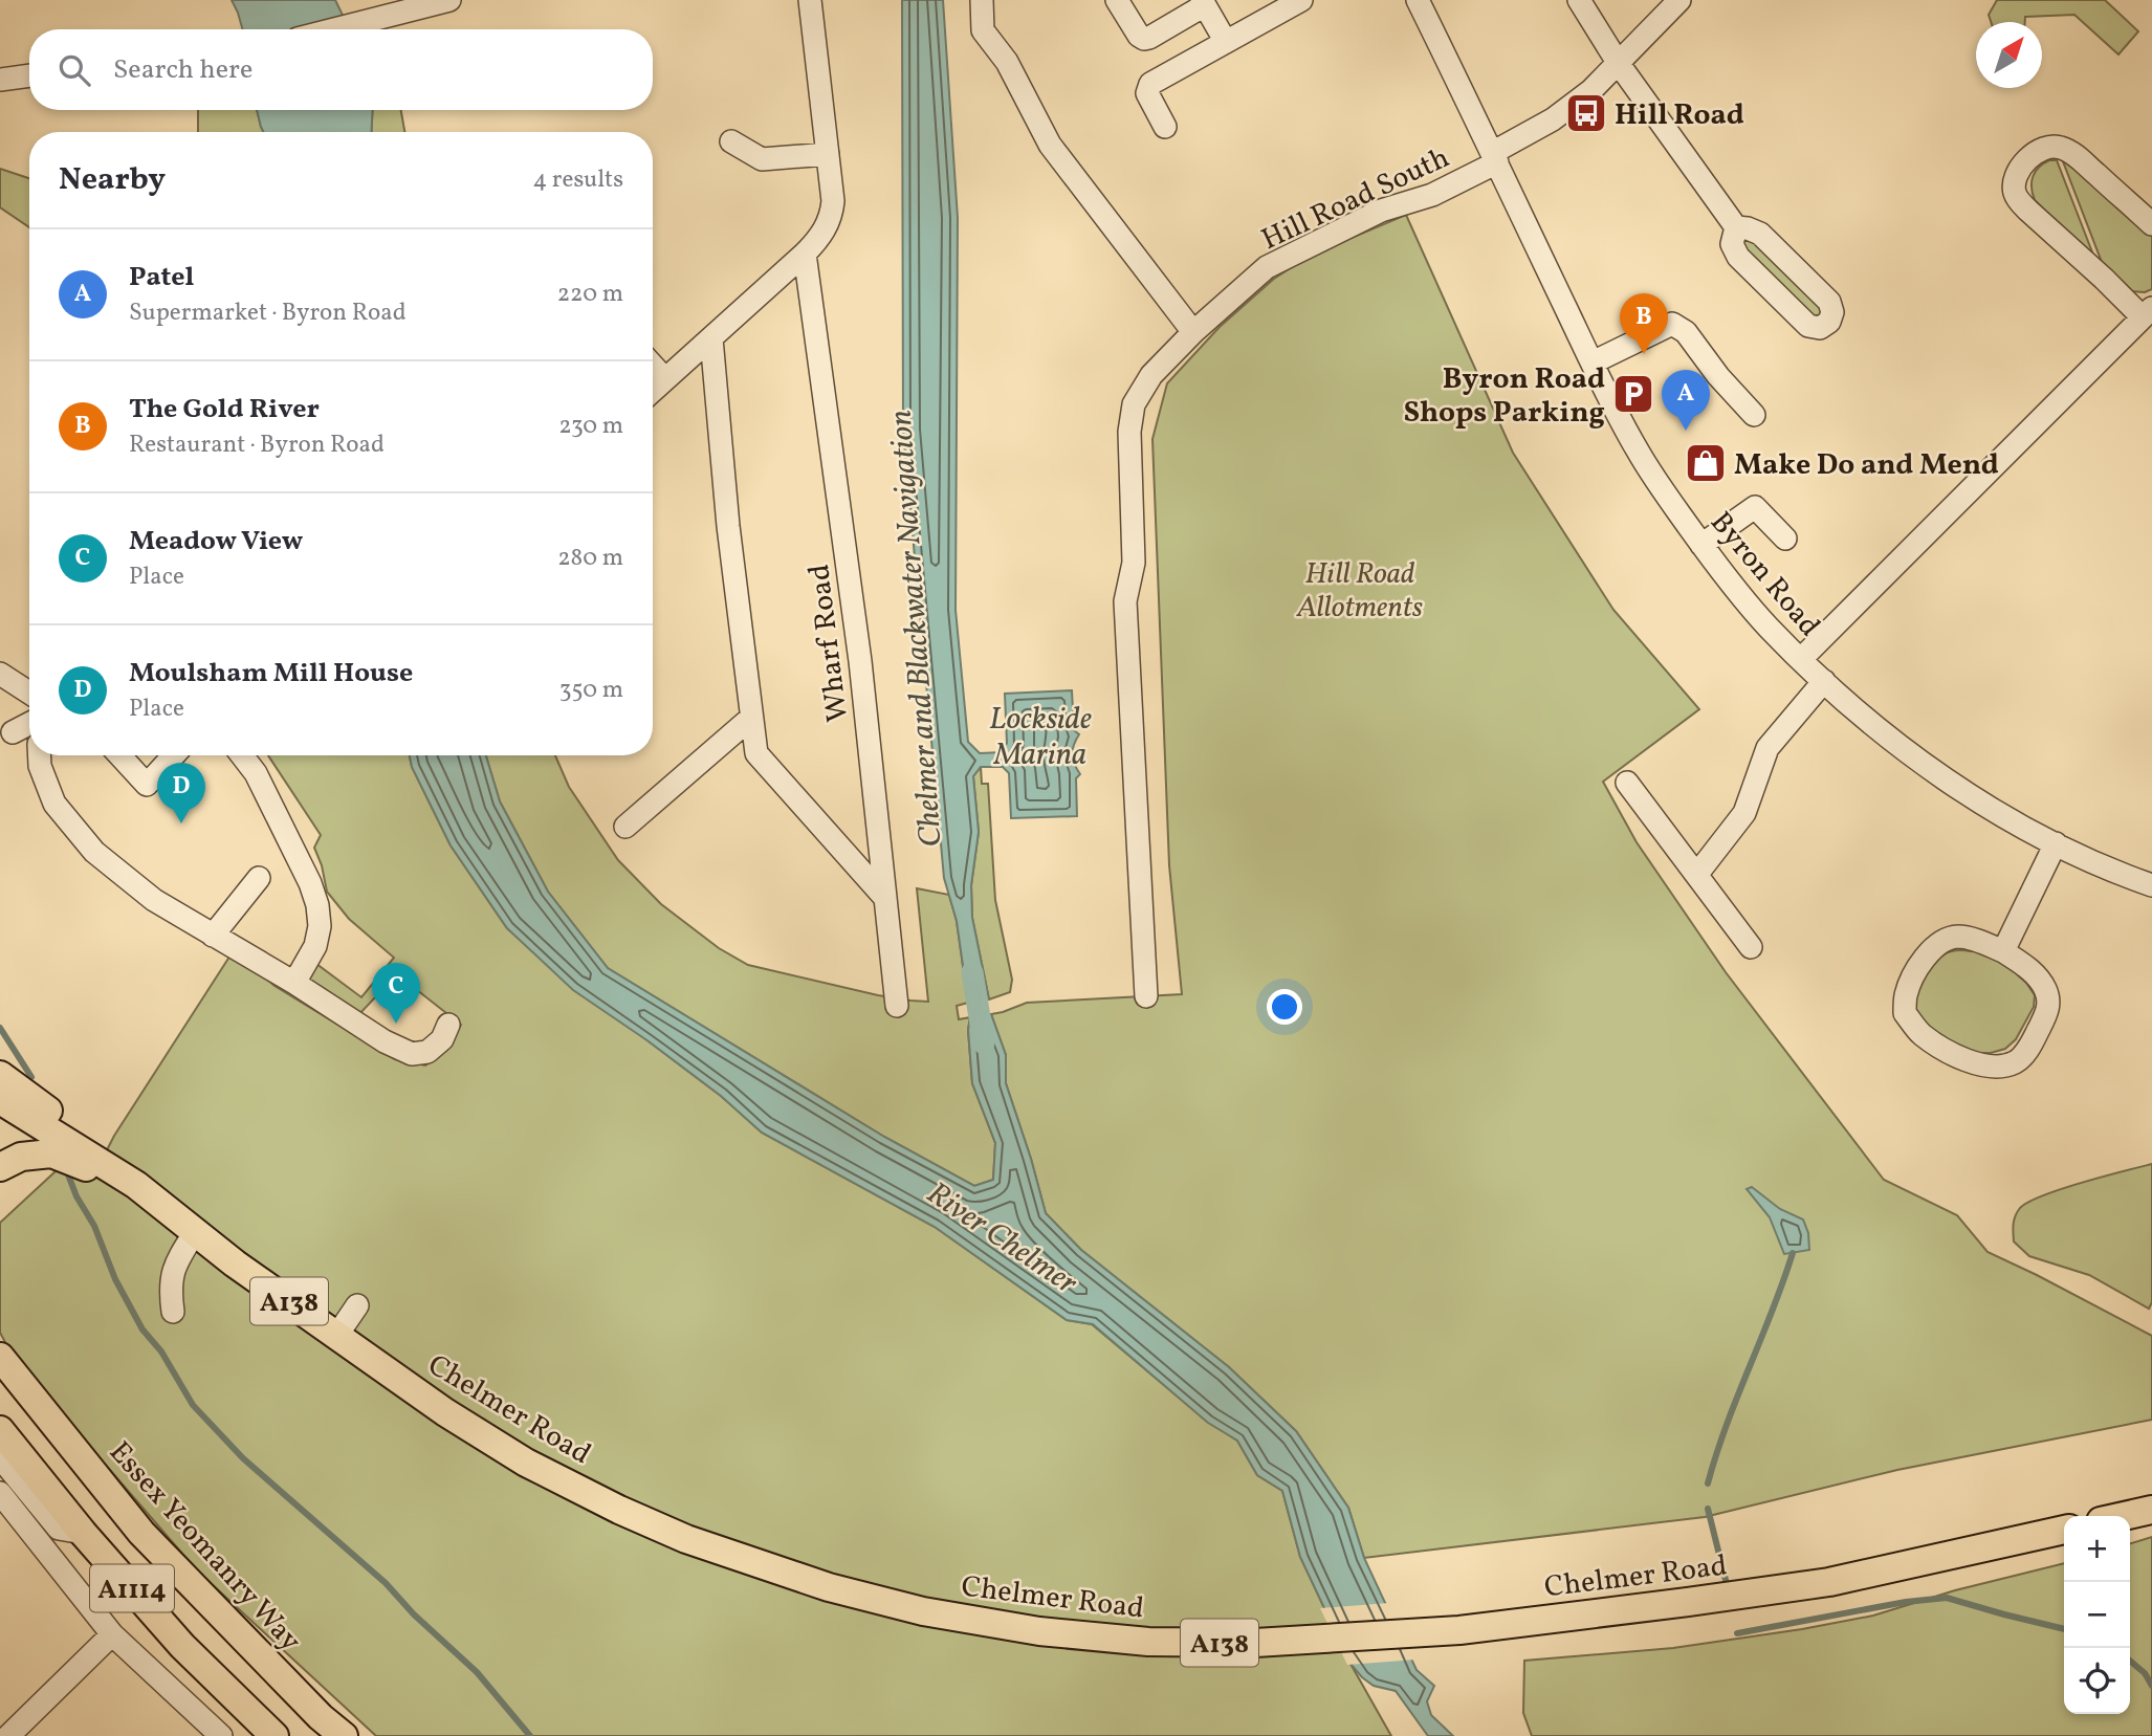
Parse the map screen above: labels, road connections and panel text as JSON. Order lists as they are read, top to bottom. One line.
{"streets":{"main road":["A138","Chelmer Road","Essex Yeomanry Way","A1114"],"street":["Hill Road South","Byron Road","Wharf Road"]},"crossings":[["Hill Road South","Byron Road"],["A138","Chelmer Road"]],"water":["Chelmer and Blackwater Navigation","Lockside Marina","River Chelmer"],"parks":["Hill Road Allotments"],"places":{"bus stop":["Hill Road"],"parking":["Byron Road Shops Parking"],"shop":["Make Do and Mend"]},"north":"top right","page":{"search":"Search here","heading":["Nearby","4 results"],"list":[{"mark":"A","name":"Patel","note":"Supermarket · Byron Road","value":"220 m"},{"mark":"B","name":"The Gold River","note":"Restaurant · Byron Road","value":"230 m"},{"mark":"C","name":"Meadow View","note":"Place","value":"280 m"},{"mark":"D","name":"Moulsham Mill House","note":"Place","value":"350 m"}],"pins":["B","A","D","C"],"map_buttons":["+","−"]}}
